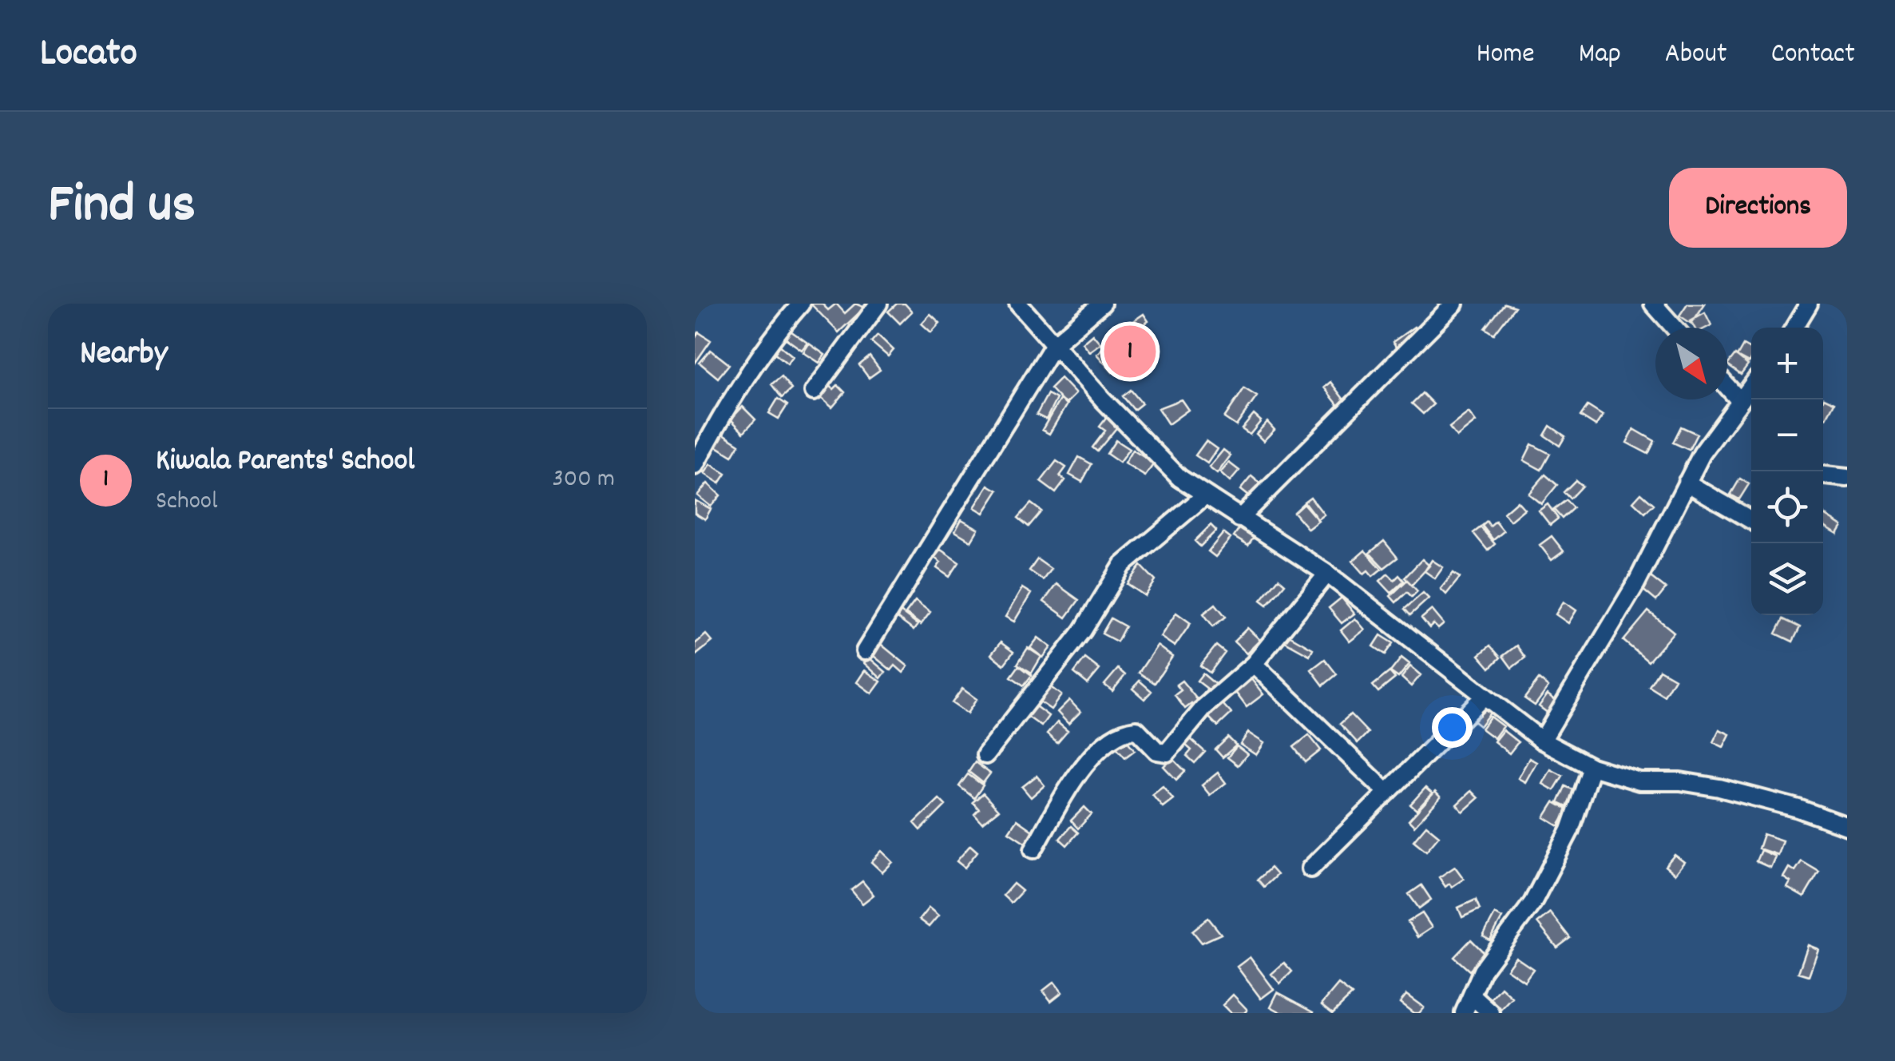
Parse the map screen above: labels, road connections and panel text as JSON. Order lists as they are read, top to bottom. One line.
{"north":"bottom right","page":{"header":"Locato","nav":["Home","Map","About","Contact"],"title":"Find us","buttons":"Directions","heading":"Nearby","pins":"1","map_buttons":["+","−"],"list":[{"mark":"1","name":"Kiwala Parents' School","note":"School","value":"300 m"}]}}
